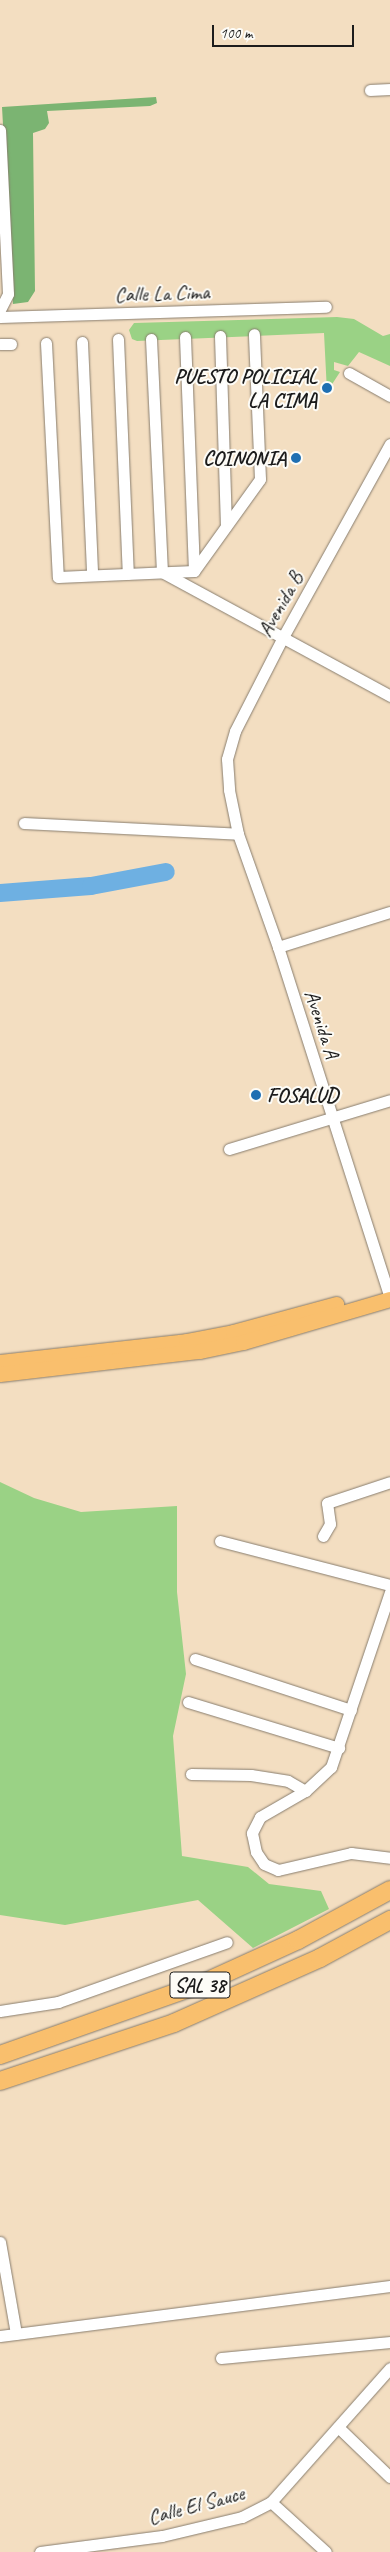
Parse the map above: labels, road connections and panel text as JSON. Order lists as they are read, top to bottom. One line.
{"streets":{"highway":["SAL 38"],"street":["Calle La Cima","Avenida B","Avenida A","Calle El Sauce"]},"crossings":[["Avenida B","Avenida A"]],"places":["PUESTO POLICIAL LA CIMA","COINONIA","FOSALUD"],"scale_bar":"100 m"}
